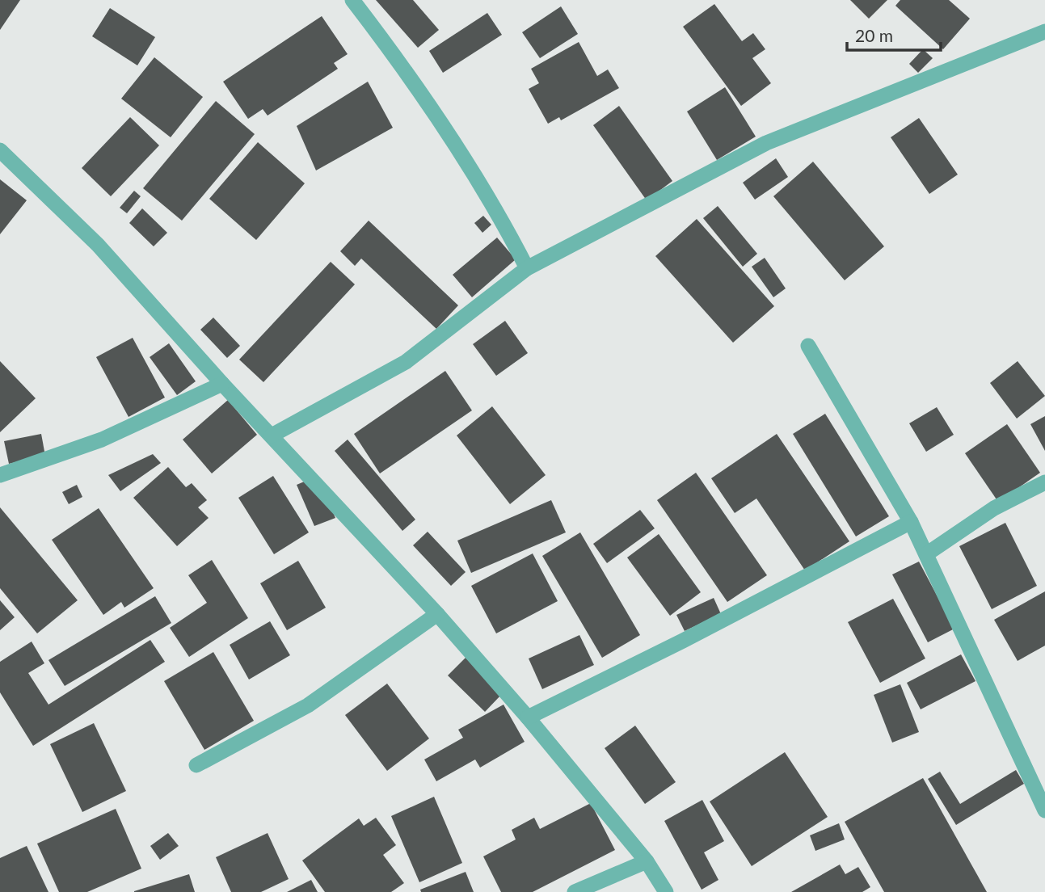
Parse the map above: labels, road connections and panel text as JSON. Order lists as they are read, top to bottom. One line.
{"scale_bar":"20 m"}
